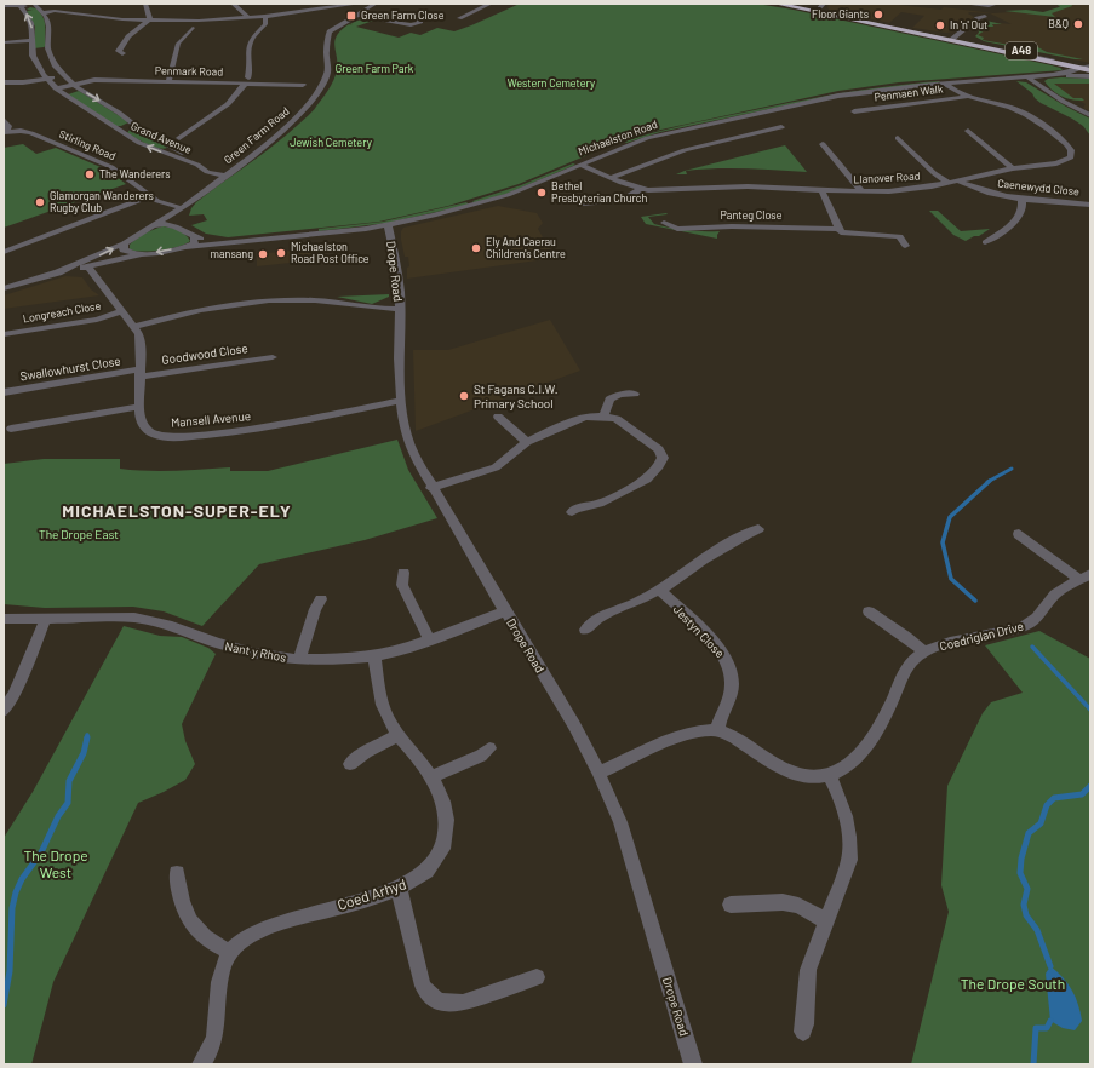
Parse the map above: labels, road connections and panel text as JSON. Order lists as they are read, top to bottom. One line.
{"streets":{"highway":["A48"],"street":["Penmark Road","Penmaen Walk","Green Farm Road","Grand Avenue","Michaelston Road","Stirling Road","Llanover Road","Caenewydd Close","Panteg Close","Drope Road","Longreach Close","Goodwood Close","Swallowhurst Close","Mansell Avenue","Jestyn Close","Coedriglan Drive","Nant y Rhos","Coed Arhyd"]},"crossings":[["A48","Michaelston Road"],["Penmark Road","Grand Avenue"],["Penmaen Walk","Llanover Road"],["Green Farm Road","Grand Avenue"],["Green Farm Road","Stirling Road"],["Michaelston Road","Llanover Road"],["Michaelston Road","Drope Road"],["Llanover Road","Caenewydd Close"],["Drope Road","Mansell Avenue"],["Drope Road","Nant y Rhos"],["Longreach Close","Mansell Avenue"],["Goodwood Close","Swallowhurst Close"],["Goodwood Close","Mansell Avenue"],["Swallowhurst Close","Mansell Avenue"],["Jestyn Close","Coedriglan Drive"],["Nant y Rhos","Coed Arhyd"]],"districts":["MICHAELSTON-SUPER-ELY"],"parks":["Green Farm Park","Western Cemetery","Jewish Cemetery","The Drope East","The Drope West","The Drope South"],"places":{"other":["Floor Giants","B&Q","In 'n' Out","The Wanderers","Bethel Presbyterian Church","Glamorgan Wanderers Rugby Club","Ely And Caerau Children's Centre","Michaelston Road Post Office","mansang","St Fagans C.I.W. Primary School"],"transit":["Green Farm Close"]}}
